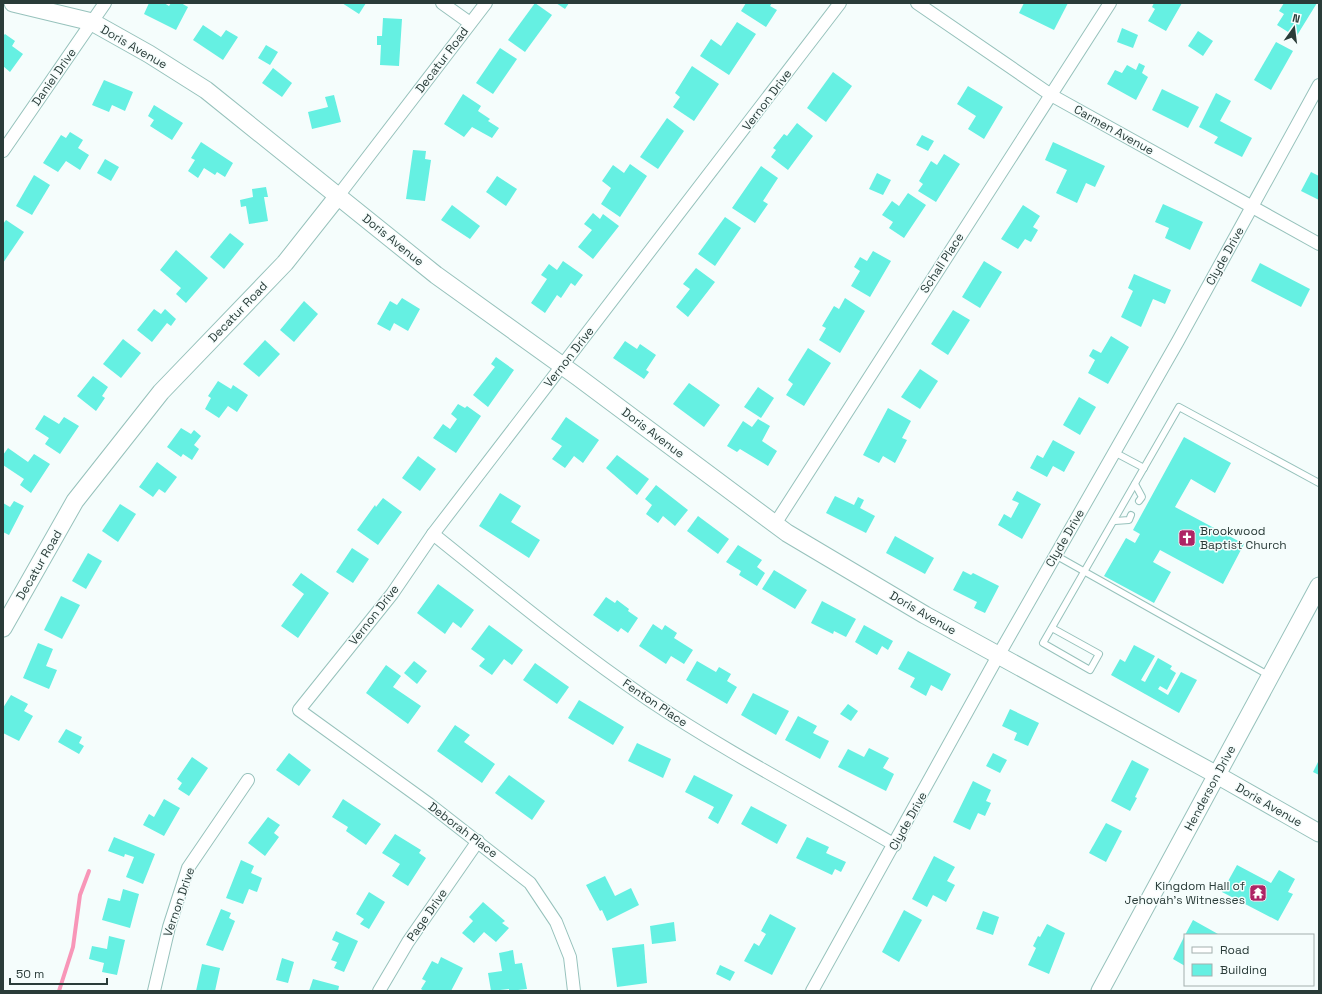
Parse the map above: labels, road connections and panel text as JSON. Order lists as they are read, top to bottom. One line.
{"streets":{"street":["Doris Avenue","Decatur Road","Daniel Drive","Vernon Drive","Carmen Avenue","Clyde Drive","Schall Place","Fenton Place","Henderson Drive","Deborah Place","Page Drive"]},"crossings":[["Doris Avenue","Decatur Road"],["Doris Avenue","Daniel Drive"],["Doris Avenue","Vernon Drive"],["Doris Avenue","Clyde Drive"],["Doris Avenue","Schall Place"],["Doris Avenue","Henderson Drive"],["Vernon Drive","Fenton Place"],["Vernon Drive","Deborah Place"],["Carmen Avenue","Clyde Drive"],["Carmen Avenue","Schall Place"],["Clyde Drive","Fenton Place"],["Deborah Place","Page Drive"]],"places":{"church":["Brookwood Baptist Church"],"temple":["Kingdom Hall of Jehovah’s Witnesses"]},"legend":["Road","Building"],"scale_bar":"50 m","north":"top"}
